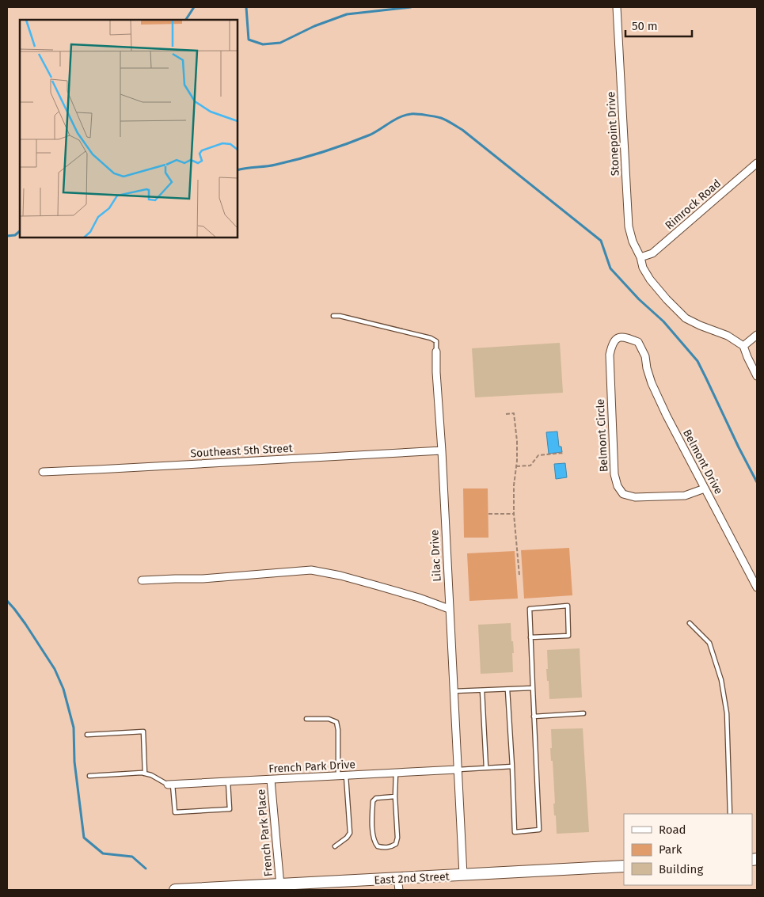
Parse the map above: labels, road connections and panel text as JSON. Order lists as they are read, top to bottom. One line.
{"streets":{"main road":["East 2nd Street"],"street":["Stonepoint Drive","Rimrock Road","Belmont Circle","Southeast 5th Street","Belmont Drive","Lilac Drive","French Park Drive","French Park Place"]},"crossings":[["Stonepoint Drive","Rimrock Road"],["Belmont Circle","Belmont Drive"],["Southeast 5th Street","Lilac Drive"],["Lilac Drive","French Park Drive"],["Lilac Drive","East 2nd Street"],["French Park Drive","French Park Place"],["French Park Place","East 2nd Street"]],"legend":["Road","Park","Building"],"scale_bar":"50 m"}
